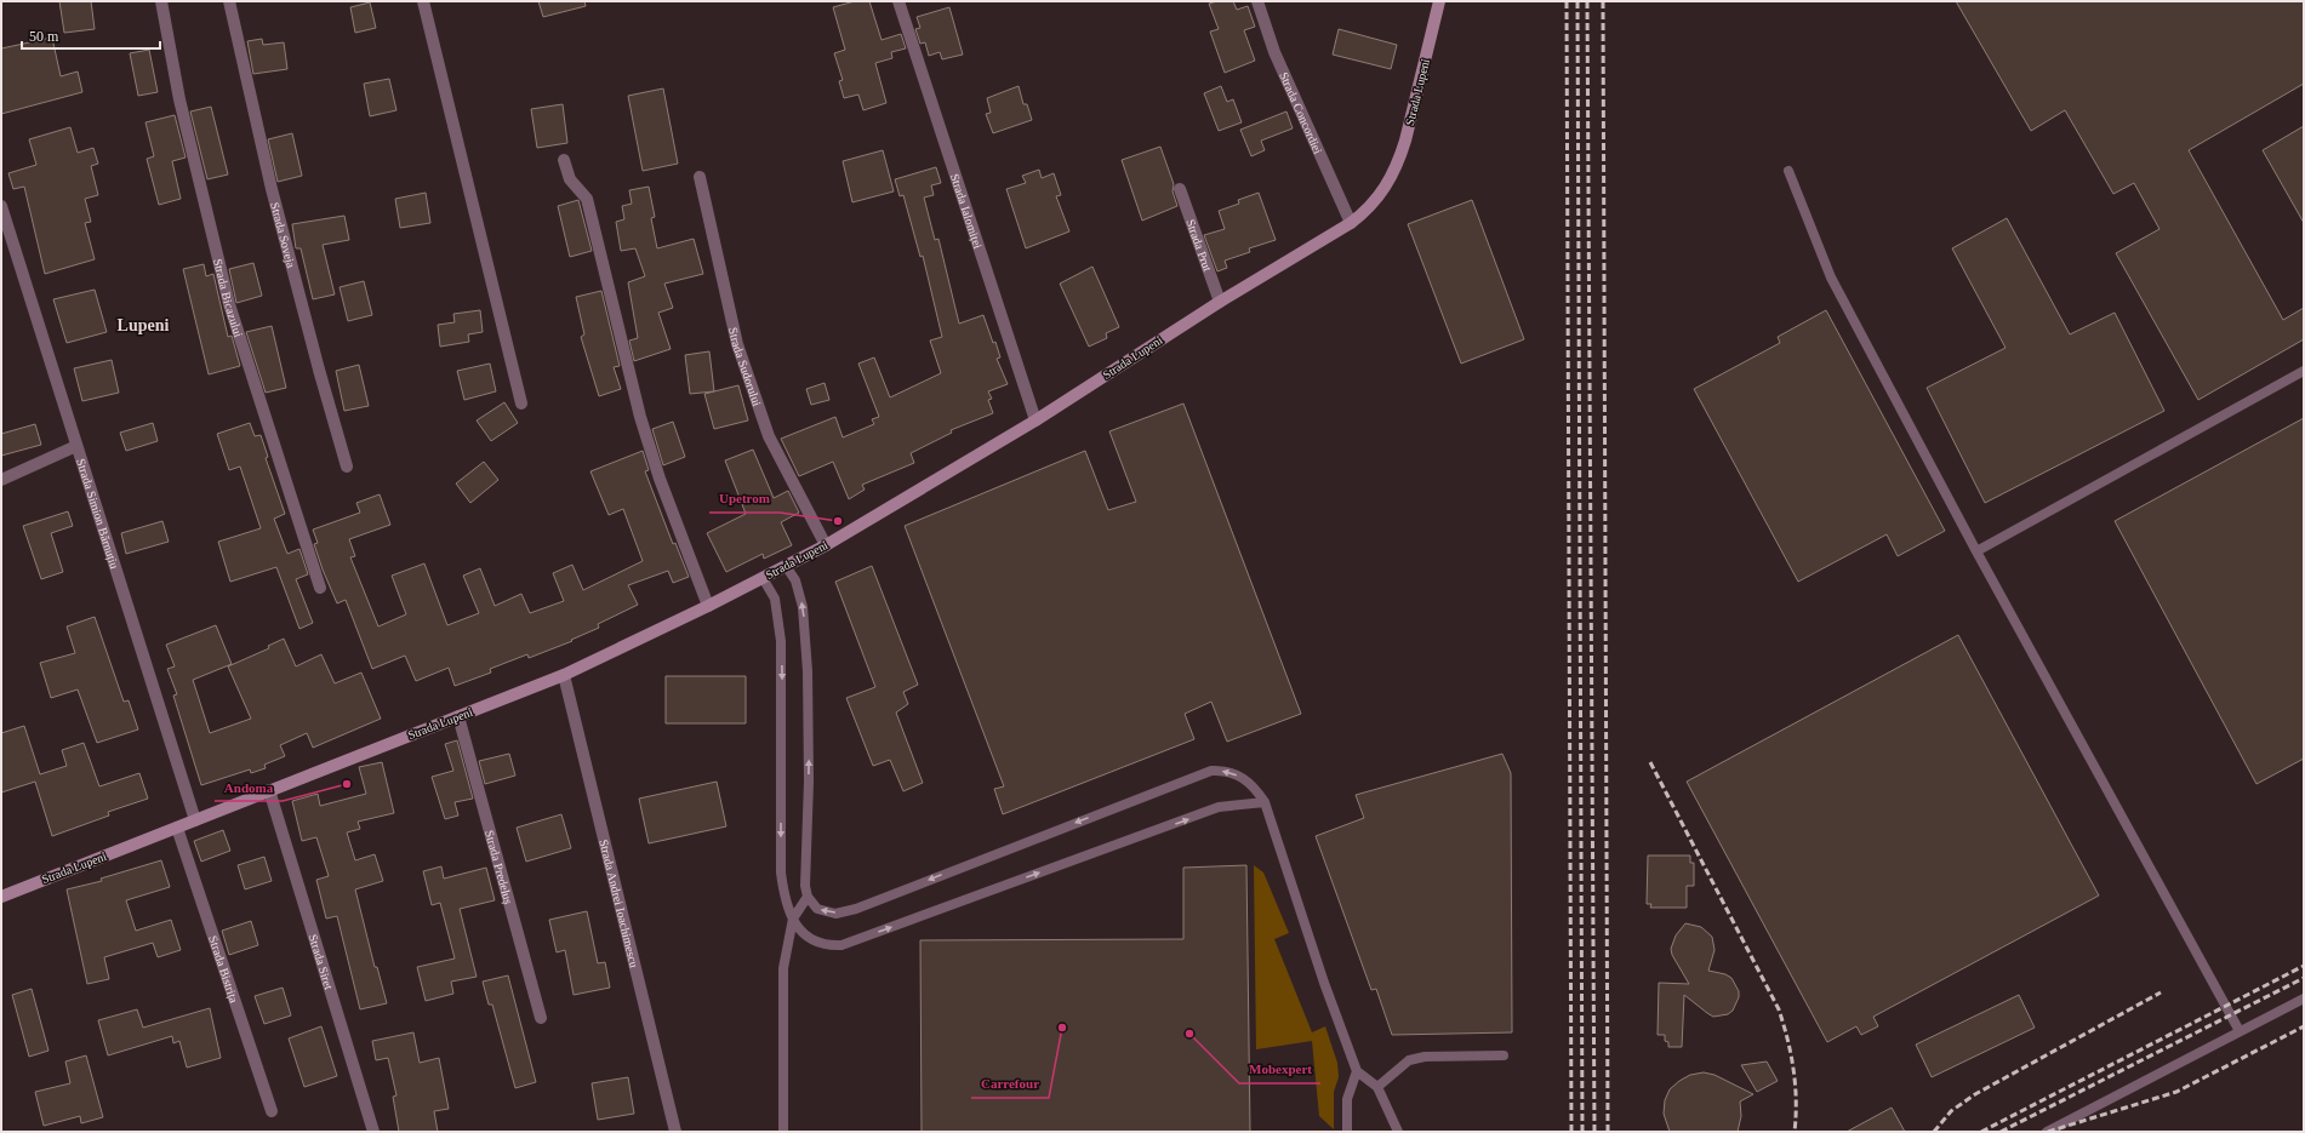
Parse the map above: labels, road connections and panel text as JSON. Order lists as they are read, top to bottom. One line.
{"streets":{"street":["Strada Lupeni","Strada Concordiei","Strada Ialomiței","Strada Soveja","Strada Prut","Strada Bicazului","Strada Sudorului","Strada Simion Bărnuțiu","Strada Predeluș","Strada Andrei Ioachimescu","Strada Siret","Strada Bistrița"]},"crossings":[["Strada Lupeni","Strada Concordiei"],["Strada Lupeni","Strada Ialomiței"],["Strada Lupeni","Strada Prut"],["Strada Lupeni","Strada Sudorului"],["Strada Lupeni","Strada Simion Bărnuțiu"],["Strada Lupeni","Strada Predeluș"],["Strada Lupeni","Strada Andrei Ioachimescu"],["Strada Lupeni","Strada Siret"],["Strada Lupeni","Strada Bistrița"]],"districts":["Lupeni"],"places":["Upetrom","Andoma","Carrefour","Mobexpert"],"scale_bar":"50 m"}
